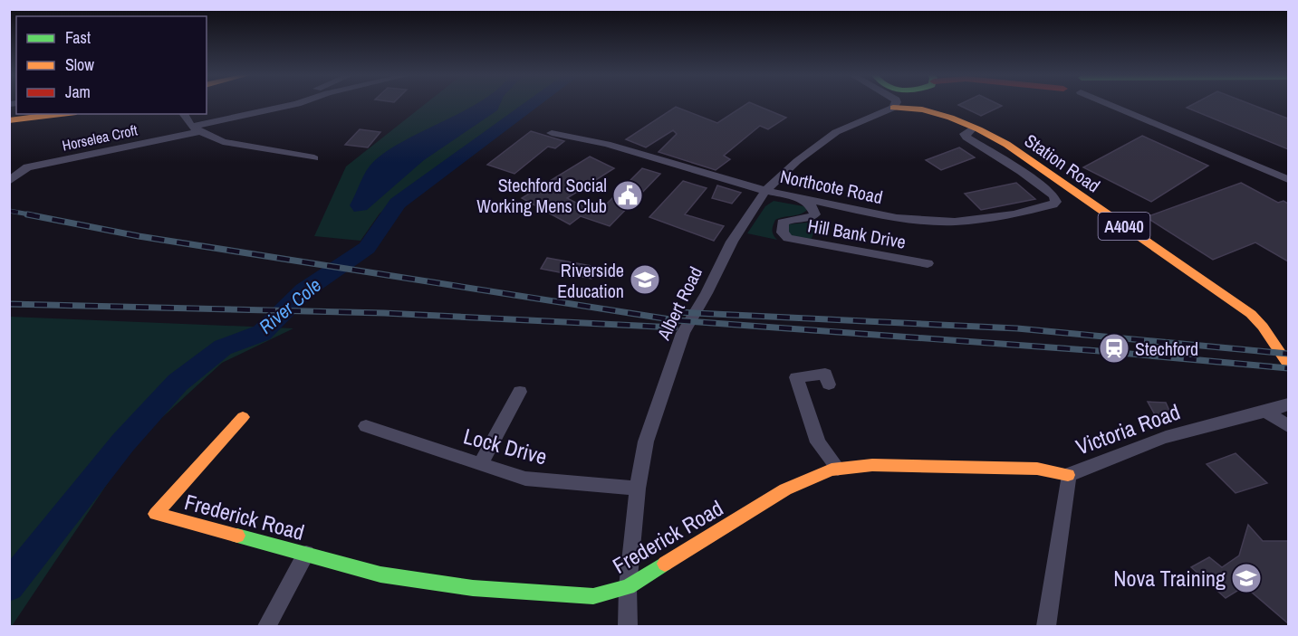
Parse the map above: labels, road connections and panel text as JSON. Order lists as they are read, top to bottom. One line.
{"streets":{"street":["Horselea Croft","Station Road","Northcote Road","A4040","Hill Bank Drive","Albert Road","Victoria Road","Lock Drive","Frederick Road"]},"crossings":[["Station Road","Northcote Road"],["Station Road","A4040"],["Station Road","Albert Road"],["Northcote Road","A4040"],["Northcote Road","Hill Bank Drive"],["Northcote Road","Albert Road"],["Albert Road","Lock Drive"],["Albert Road","Frederick Road"],["Victoria Road","Frederick Road"]],"water":["River Cole"],"places":{"public building":["Stechford Social Working Mens Club"],"school or university":["Riverside Education","Nova Training"],"station":["Stechford"]},"legend":["Fast","Slow","Jam"]}
